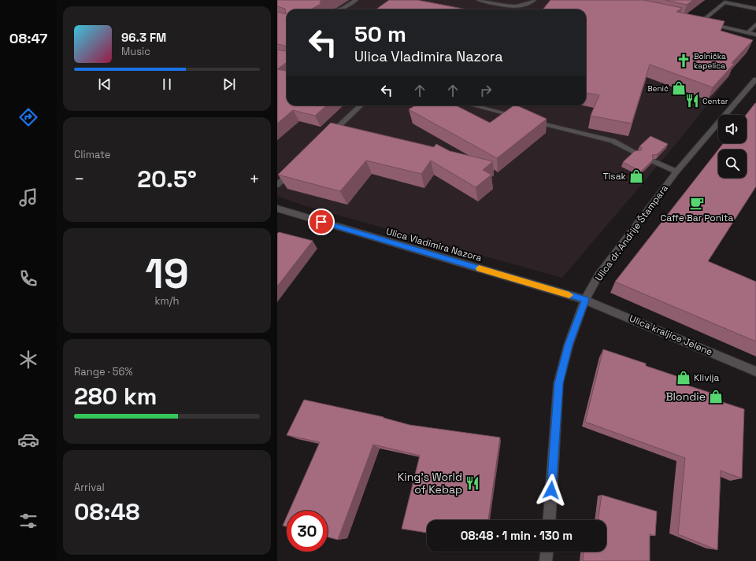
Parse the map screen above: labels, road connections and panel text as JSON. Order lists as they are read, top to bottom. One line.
{"streets":{"street":["Ulica dr. Andrije Štampara","Ulica Vladimira Nazora","Ulica kraljice Jelene"]},"crossings":[["Ulica dr. Andrije Štampara","Ulica Vladimira Nazora"],["Ulica dr. Andrije Štampara","Ulica kraljice Jelene"],["Ulica Vladimira Nazora","Ulica kraljice Jelene"]],"places":{"church":["Bolnička kapelica"],"shop":["Benić","Tisak","Klivija","Blondie"],"restaurant":["Centar","King's World of Kebap"],"cafe":["Caffe Bar Ponita"]},"page":{"tabs":"08:47","turn":["50 m","Ulica Vladimira Nazora"],"song":["96.3 FM","Music"],"tile":["Climate",["19","km/h"],["Range · 56%","280 km"],["Arrival","08:48"]],"heat":["−","20.5°","+"],"limit":"30","trip":"08:48 · 1 min · 130 m"}}
